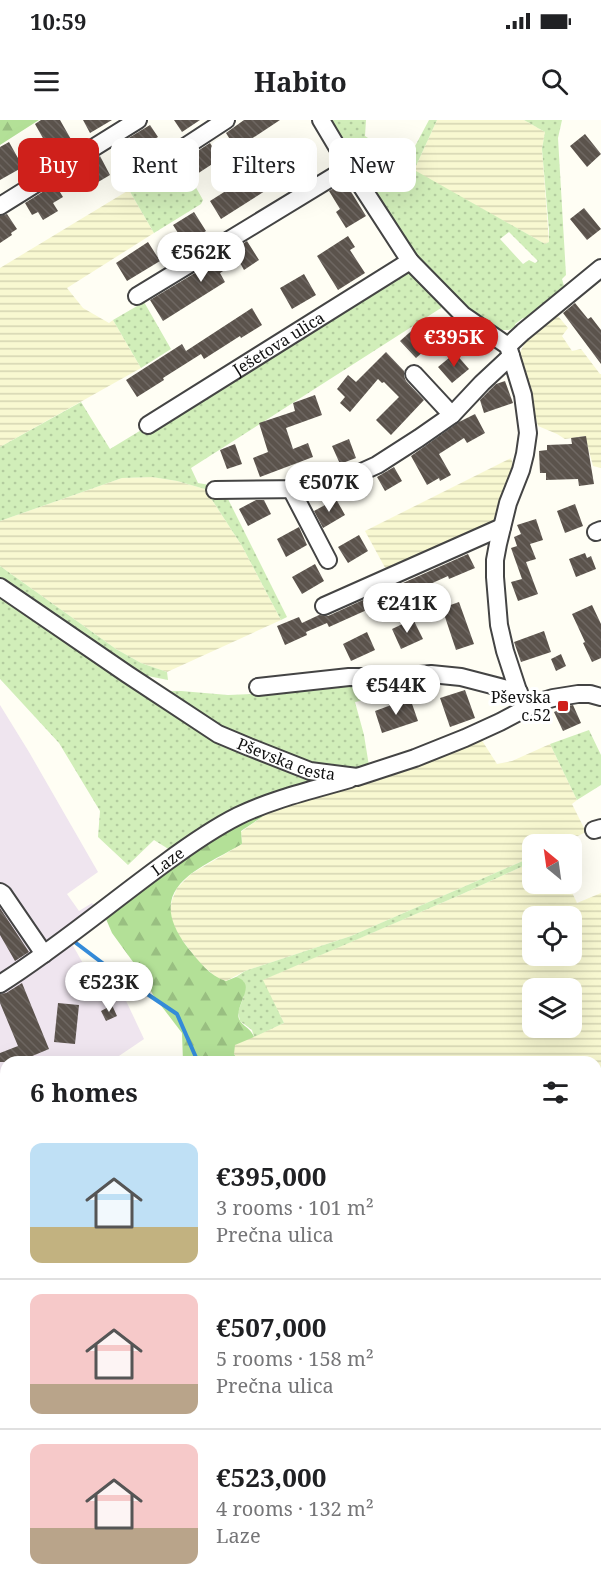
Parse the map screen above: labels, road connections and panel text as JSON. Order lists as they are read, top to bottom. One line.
{"streets":{"street":["Ješetova ulica","Pševska cesta","Laze"]},"crossings":[["Pševska cesta","Laze"]],"places":{"transit":["Pševska c.52"]},"north":"top left","page":{"status":"10:59","header":"Habito","chip":["Buy","Rent","Filters","New"],"price":["€562K","€395K","€507K","€241K","€544K","€523K"],"heading":"6 homes","list":[{"name":"€395,000","note":"3 rooms · 101 m² · Prečna ulica"},{"name":"€507,000","note":"5 rooms · 158 m² · Prečna ulica"},{"name":"€523,000","note":"4 rooms · 132 m² · Laze"}]}}
